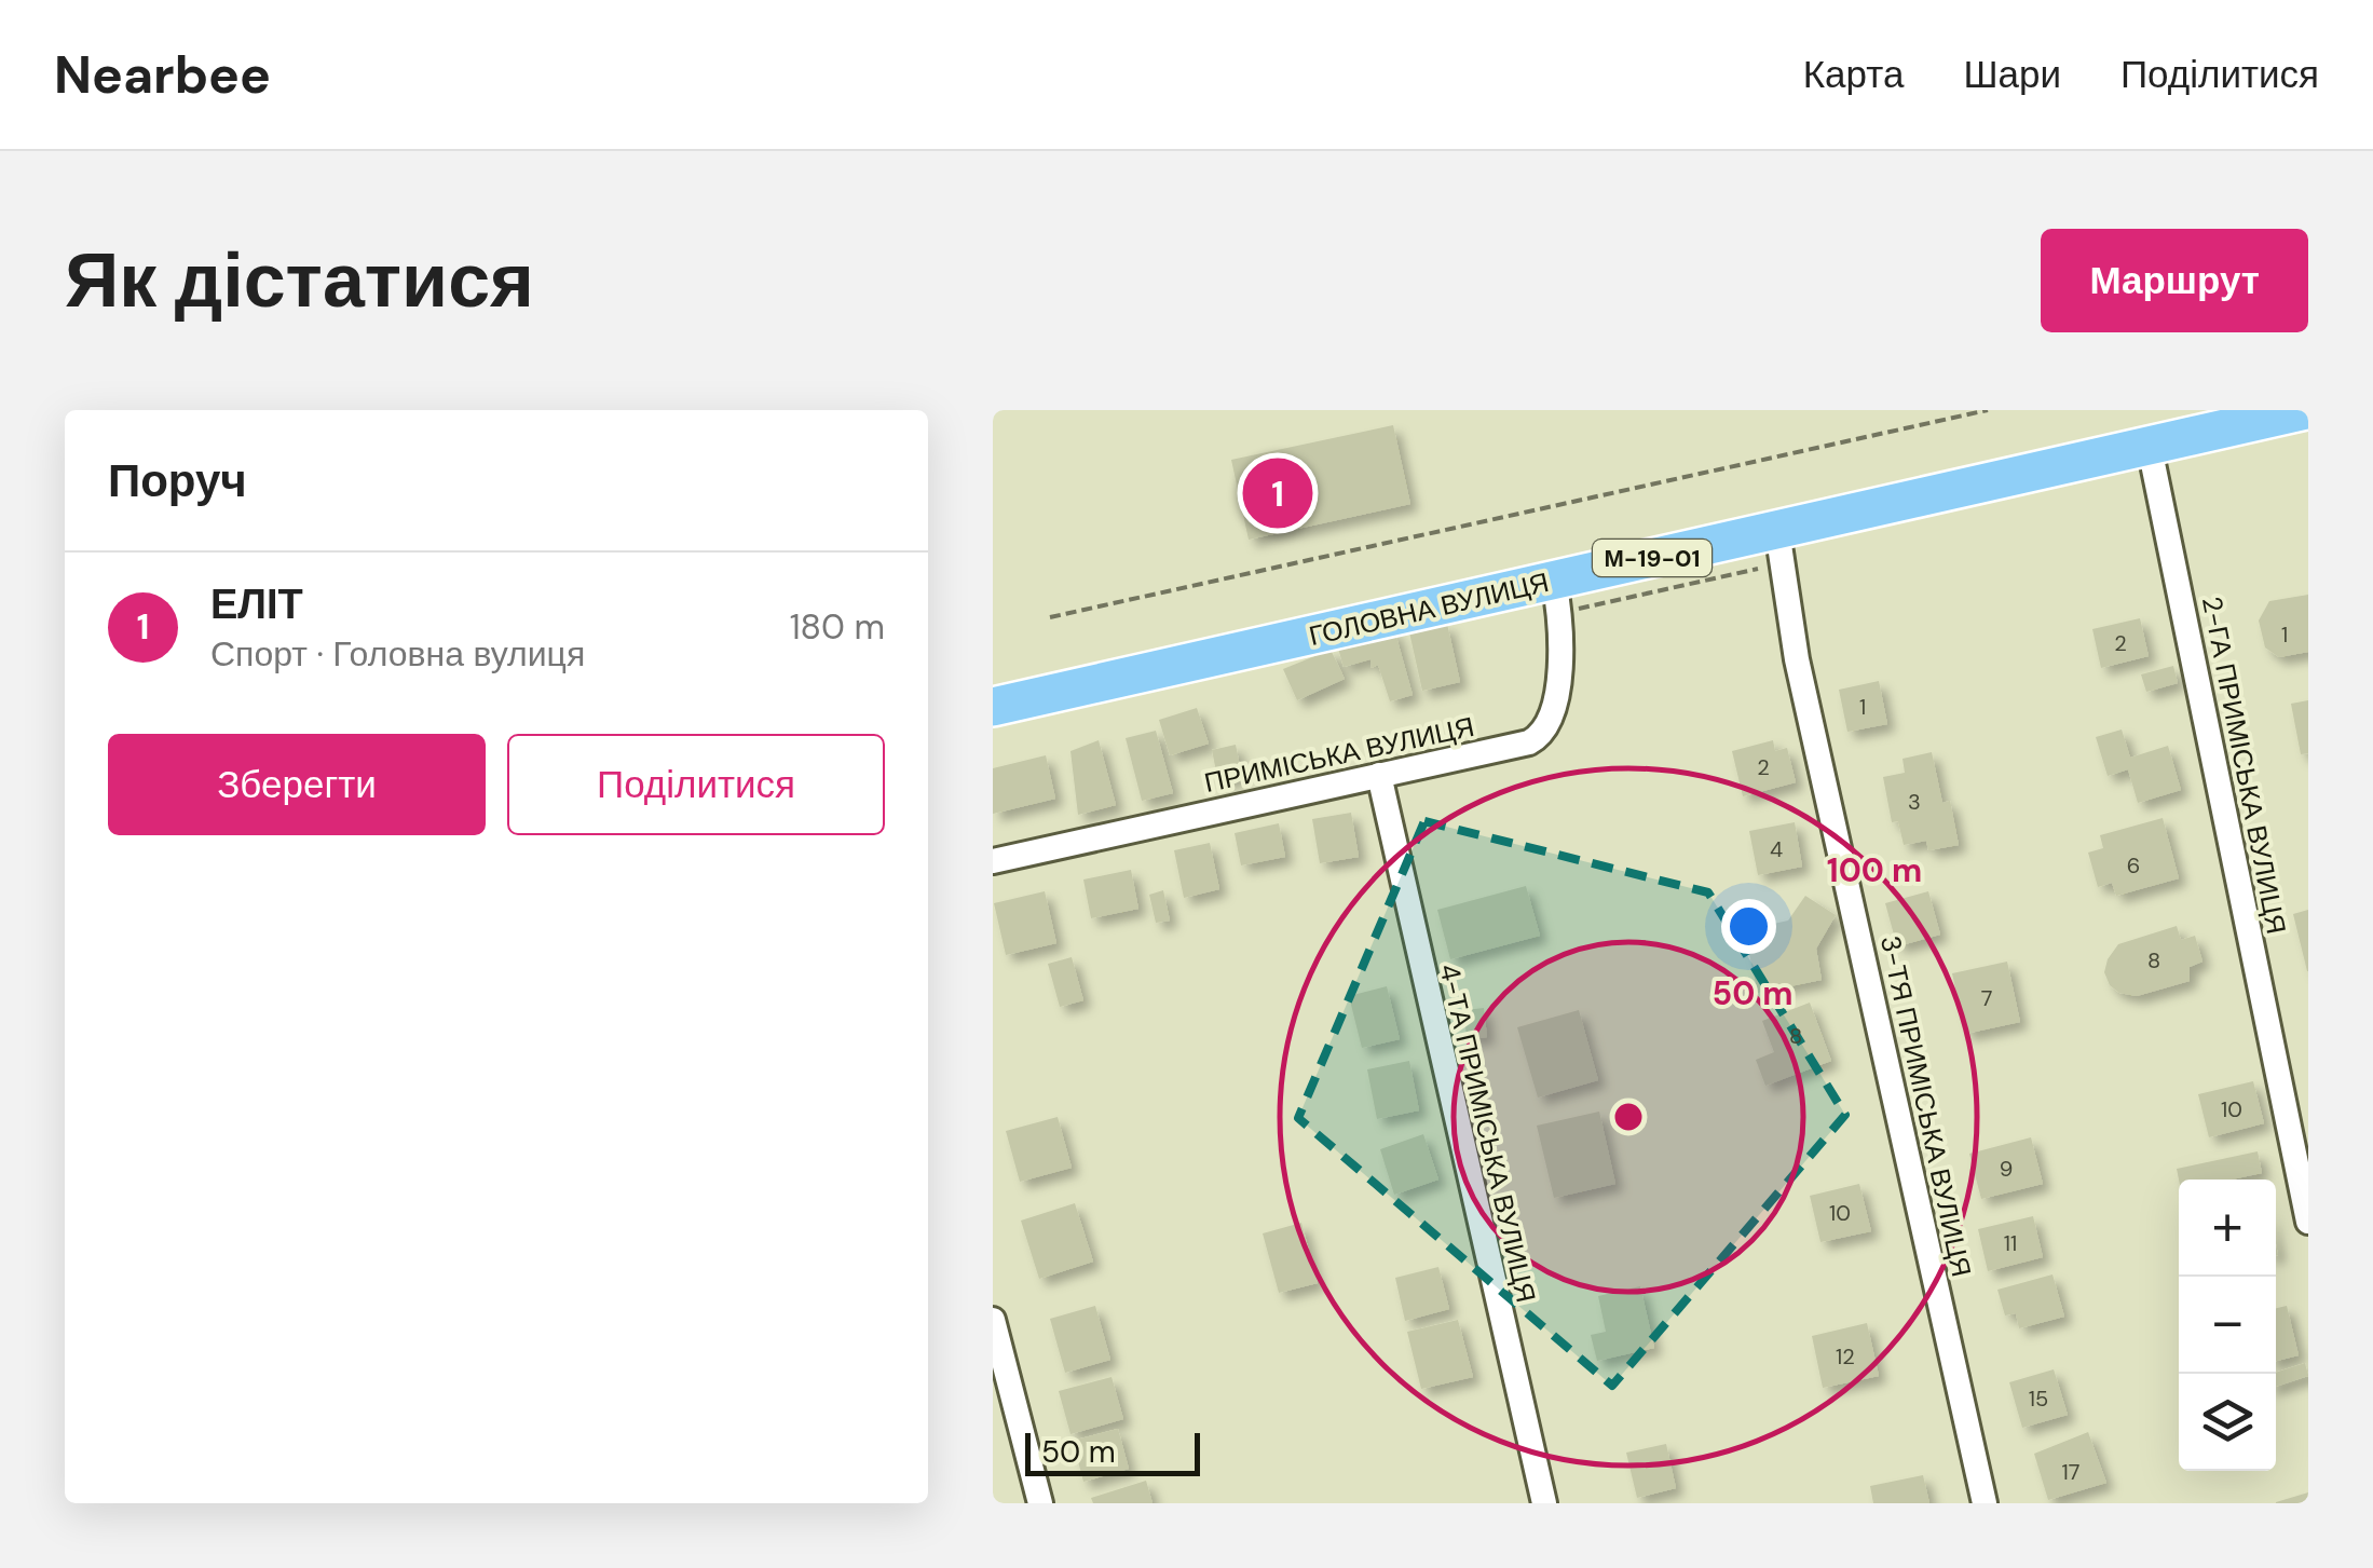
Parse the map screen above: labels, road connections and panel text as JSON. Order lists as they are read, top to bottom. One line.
{"streets":{"main road":["М-19-01","ГОЛОВНА ВУЛИЦЯ"],"street":["ПРИМІСЬКА ВУЛИЦЯ","2-ГА ПРИМІСЬКА ВУЛИЦЯ","3-ТЯ ПРИМІСЬКА ВУЛИЦЯ","4-ТА ПРИМІСЬКА ВУЛИЦЯ"]},"crossings":[["ГОЛОВНА ВУЛИЦЯ","ПРИМІСЬКА ВУЛИЦЯ"],["ГОЛОВНА ВУЛИЦЯ","2-ГА ПРИМІСЬКА ВУЛИЦЯ"],["ГОЛОВНА ВУЛИЦЯ","3-ТЯ ПРИМІСЬКА ВУЛИЦЯ"],["ПРИМІСЬКА ВУЛИЦЯ","4-ТА ПРИМІСЬКА ВУЛИЦЯ"]],"house_numbers":["1","2","1","2","3","4","6","8","7","8","10","9","10","11","12","15","17"],"scale_bar":"50 m","page":{"header":"Nearbee","nav":["Карта","Шари","Поділитися"],"buttons":["Маршрут",["Зберегти","Поділитися"]],"title":"Як дістатися","heading":"Поруч","pins":"1","list":[{"mark":"1","name":"ЕЛІТ","note":"Спорт · Головна вулиця","value":"180 m"}],"map_buttons":["+","−"],"scale":"50 m"},"rings":["100 m","50 m"]}
